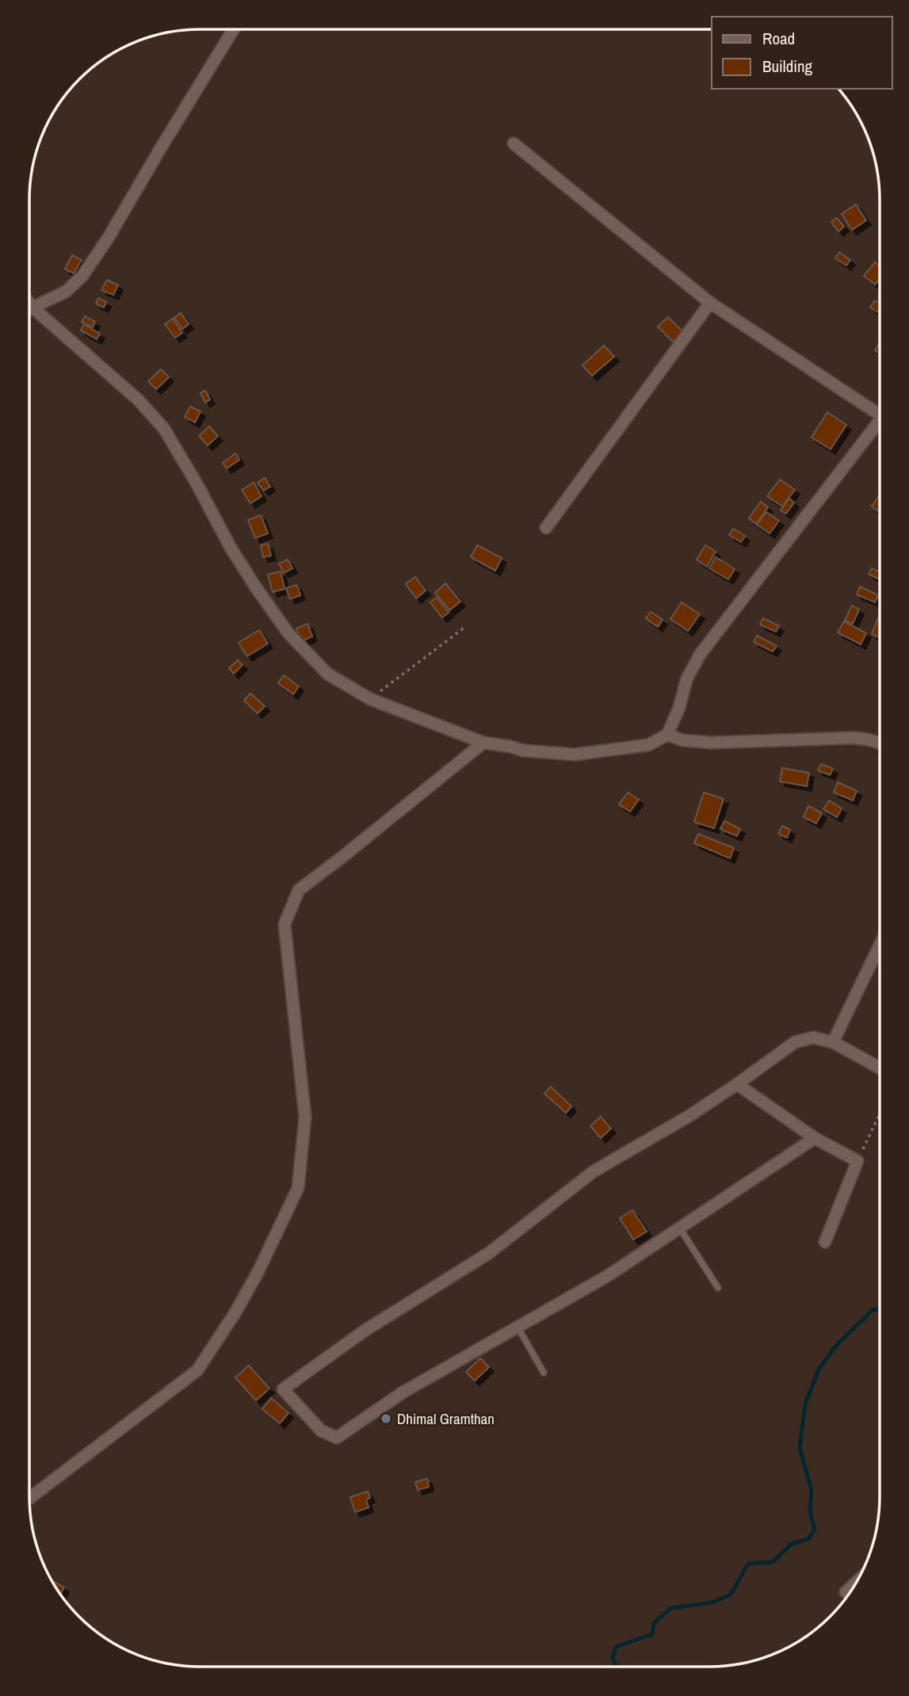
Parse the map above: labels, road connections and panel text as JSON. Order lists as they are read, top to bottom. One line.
{"places":["Dhimal Gramthan"],"legend":["Road","Building"]}
